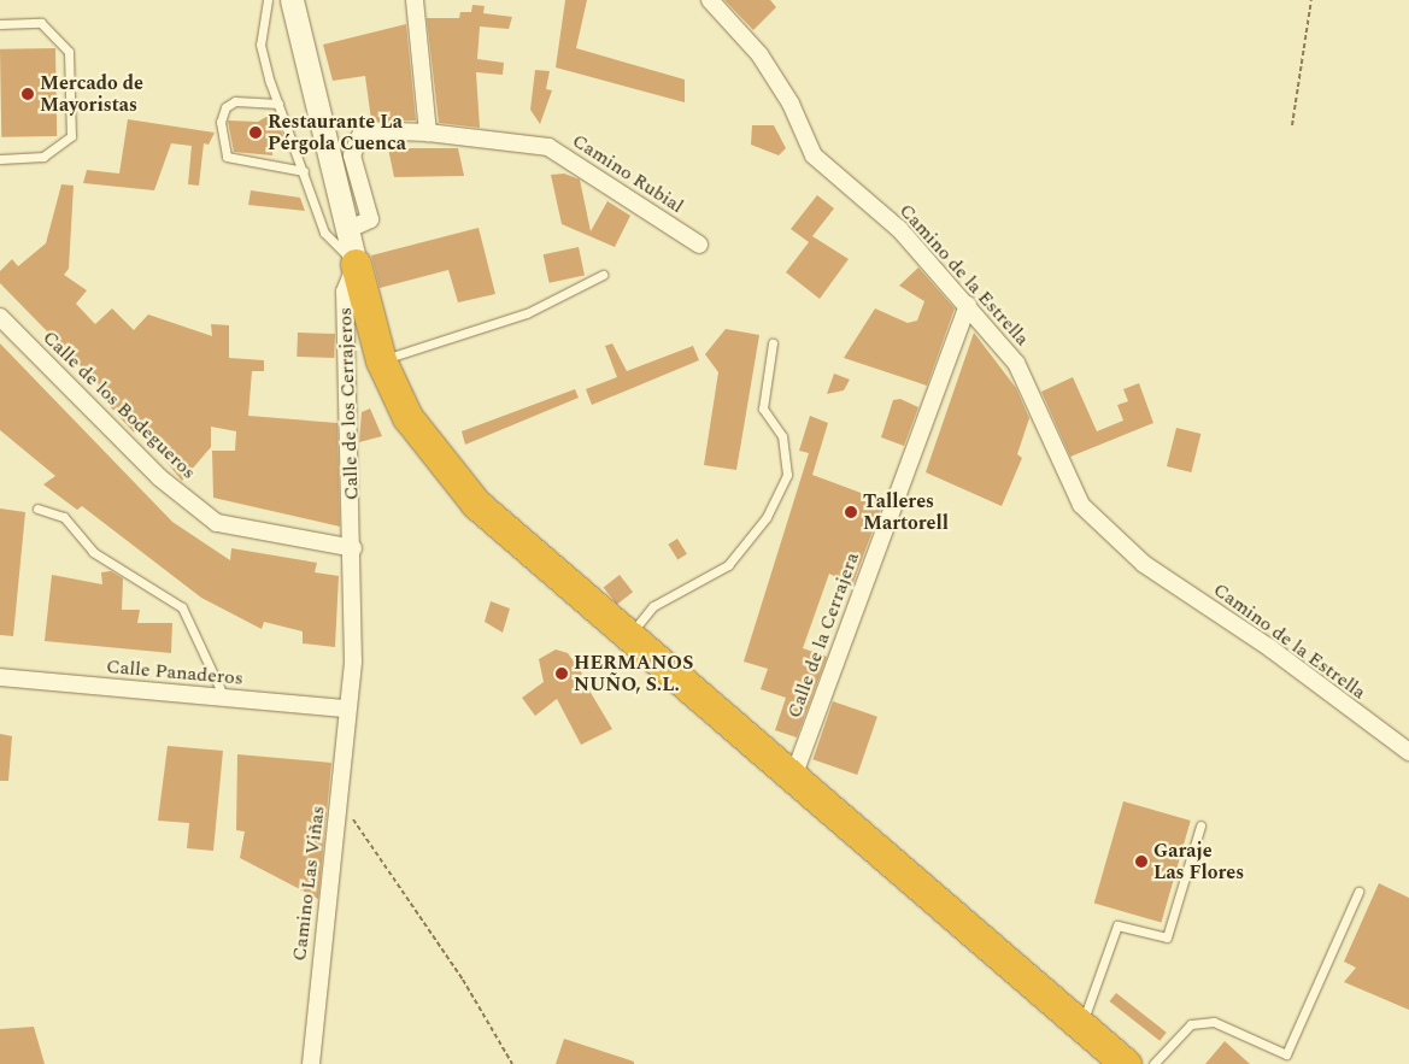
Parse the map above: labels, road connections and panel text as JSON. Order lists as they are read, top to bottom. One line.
{"streets":{"street":["Camino Rubial","Camino de la Estrella","Calle de los Cerrajeros","Calle de los Bodegueros","Calle de la Cerrajera","Calle Panaderos","Camino Las Viñas"]},"crossings":[["Camino de la Estrella","Calle de la Cerrajera"],["Calle de los Cerrajeros","Calle de los Bodegueros"],["Calle de los Cerrajeros","Calle Panaderos"],["Calle de los Cerrajeros","Camino Las Viñas"],["Calle Panaderos","Camino Las Viñas"]],"places":["Mercado de Mayoristas","Restaurante La Pérgola Cuenca","Talleres Martorell","HERMANOS NUÑO, S.L.","Garaje Las Flores"]}
